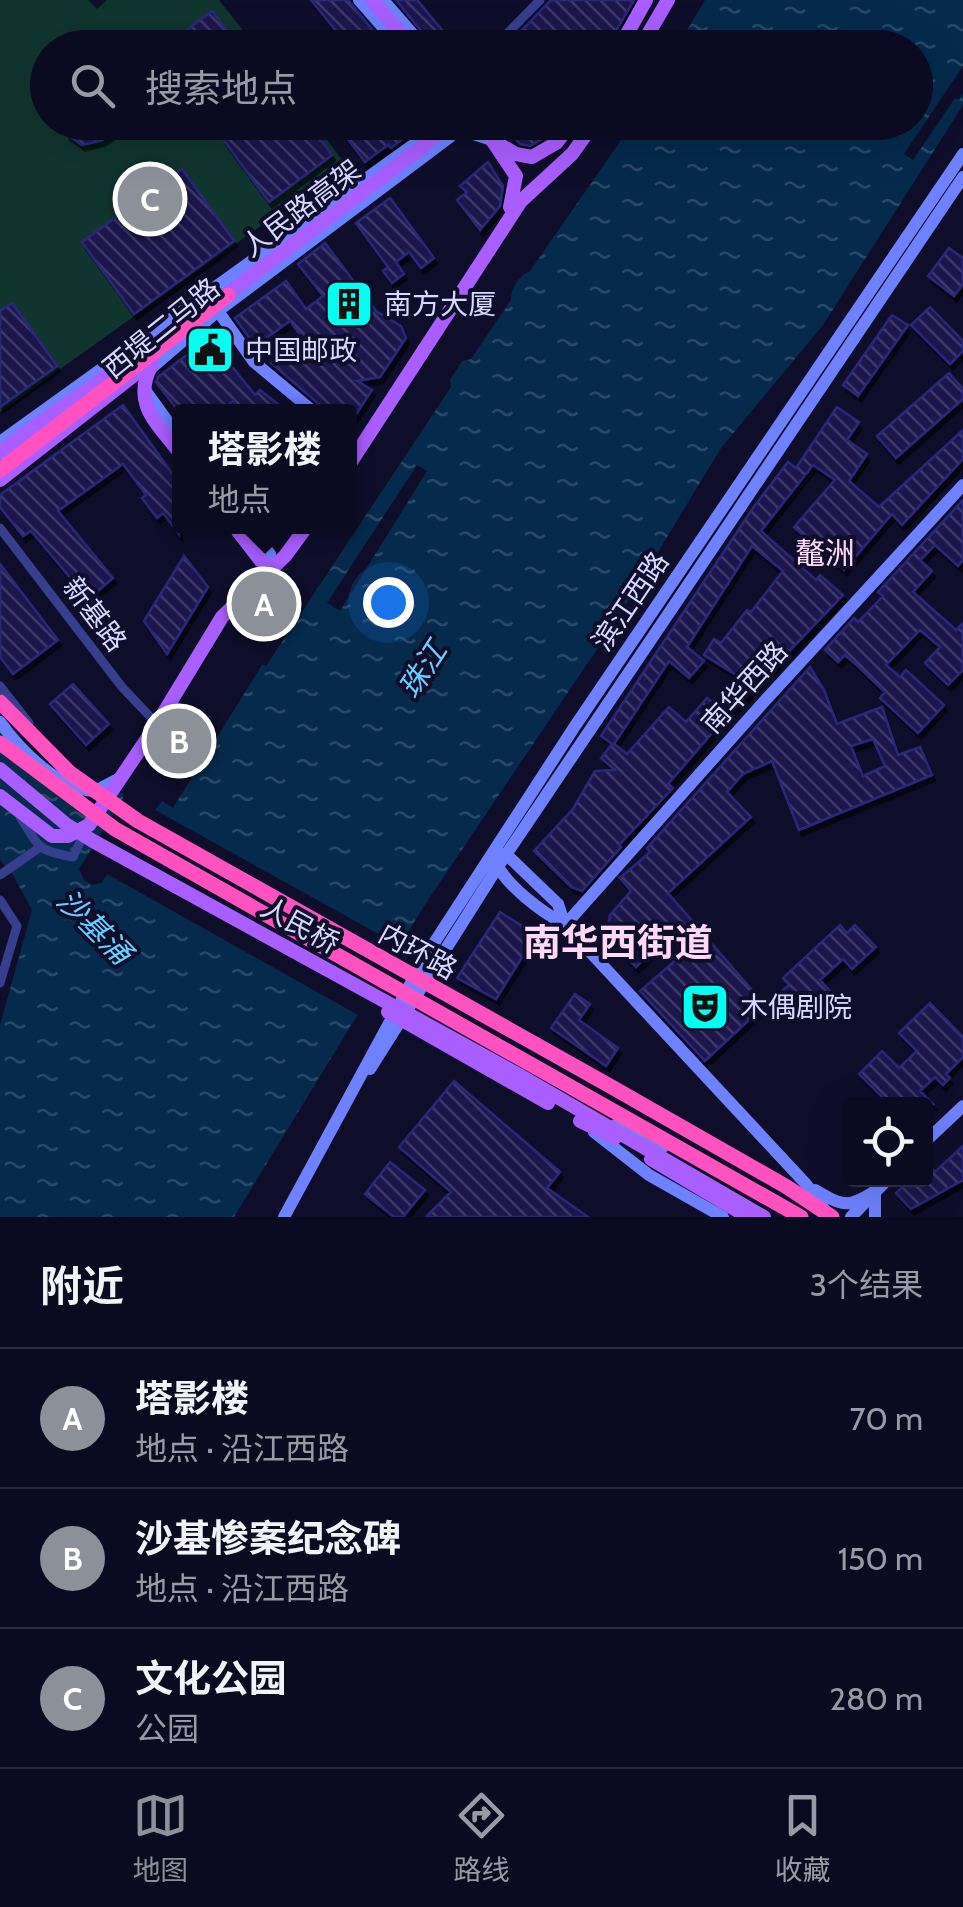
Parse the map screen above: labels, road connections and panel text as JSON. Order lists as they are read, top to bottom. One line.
{"streets":{"highway":["内环路"],"main road":["人民路高架","西堤二马路","滨江西路","南华西路","人民桥"],"street":["新基路"]},"districts":["鼇洲","南华西街道"],"water":["珠江","沙基涌"],"places":{"building":["南方大厦"],"public building":["中国邮政"],"theatre":["木偶剧院"]},"page":{"search":"搜索地点","pins":["C","A","B"],"popup":["塔影楼","地点"],"heading":["附近","3个结果"],"list":[{"mark":"A","name":"塔影楼","note":"地点 · 沿江西路","value":"70 m"},{"mark":"B","name":"沙基惨案纪念碑","note":"地点 · 沿江西路","value":"150 m"},{"mark":"C","name":"文化公园","note":"公园","value":"280 m"}],"nav":["地图","路线","收藏"]}}
